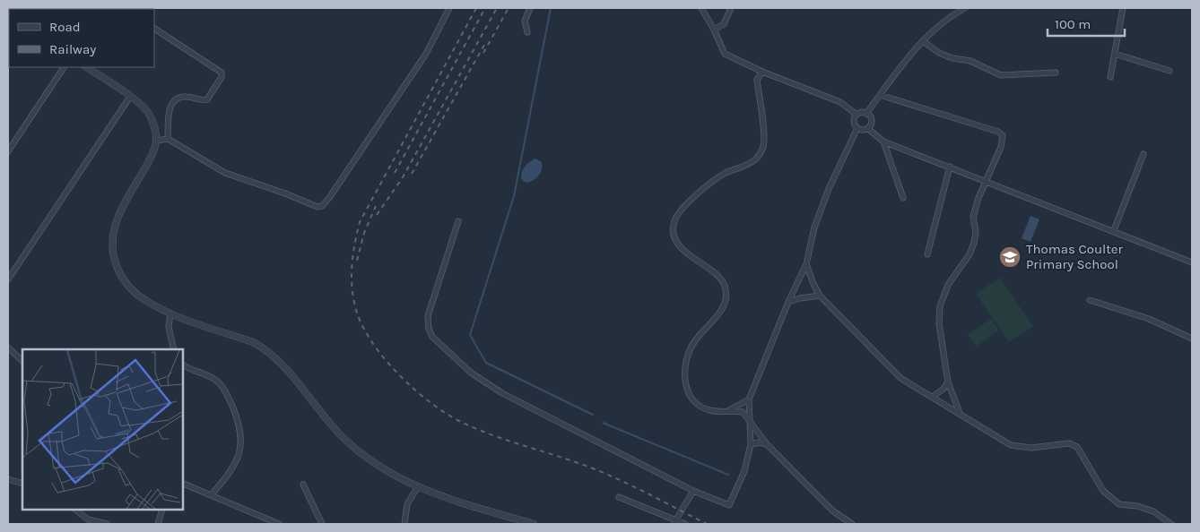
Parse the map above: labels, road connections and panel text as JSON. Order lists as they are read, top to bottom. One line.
{"places":{"school or university":["Thomas Coulter Primary School"]},"legend":["Road","Railway"],"scale_bar":"100 m"}
